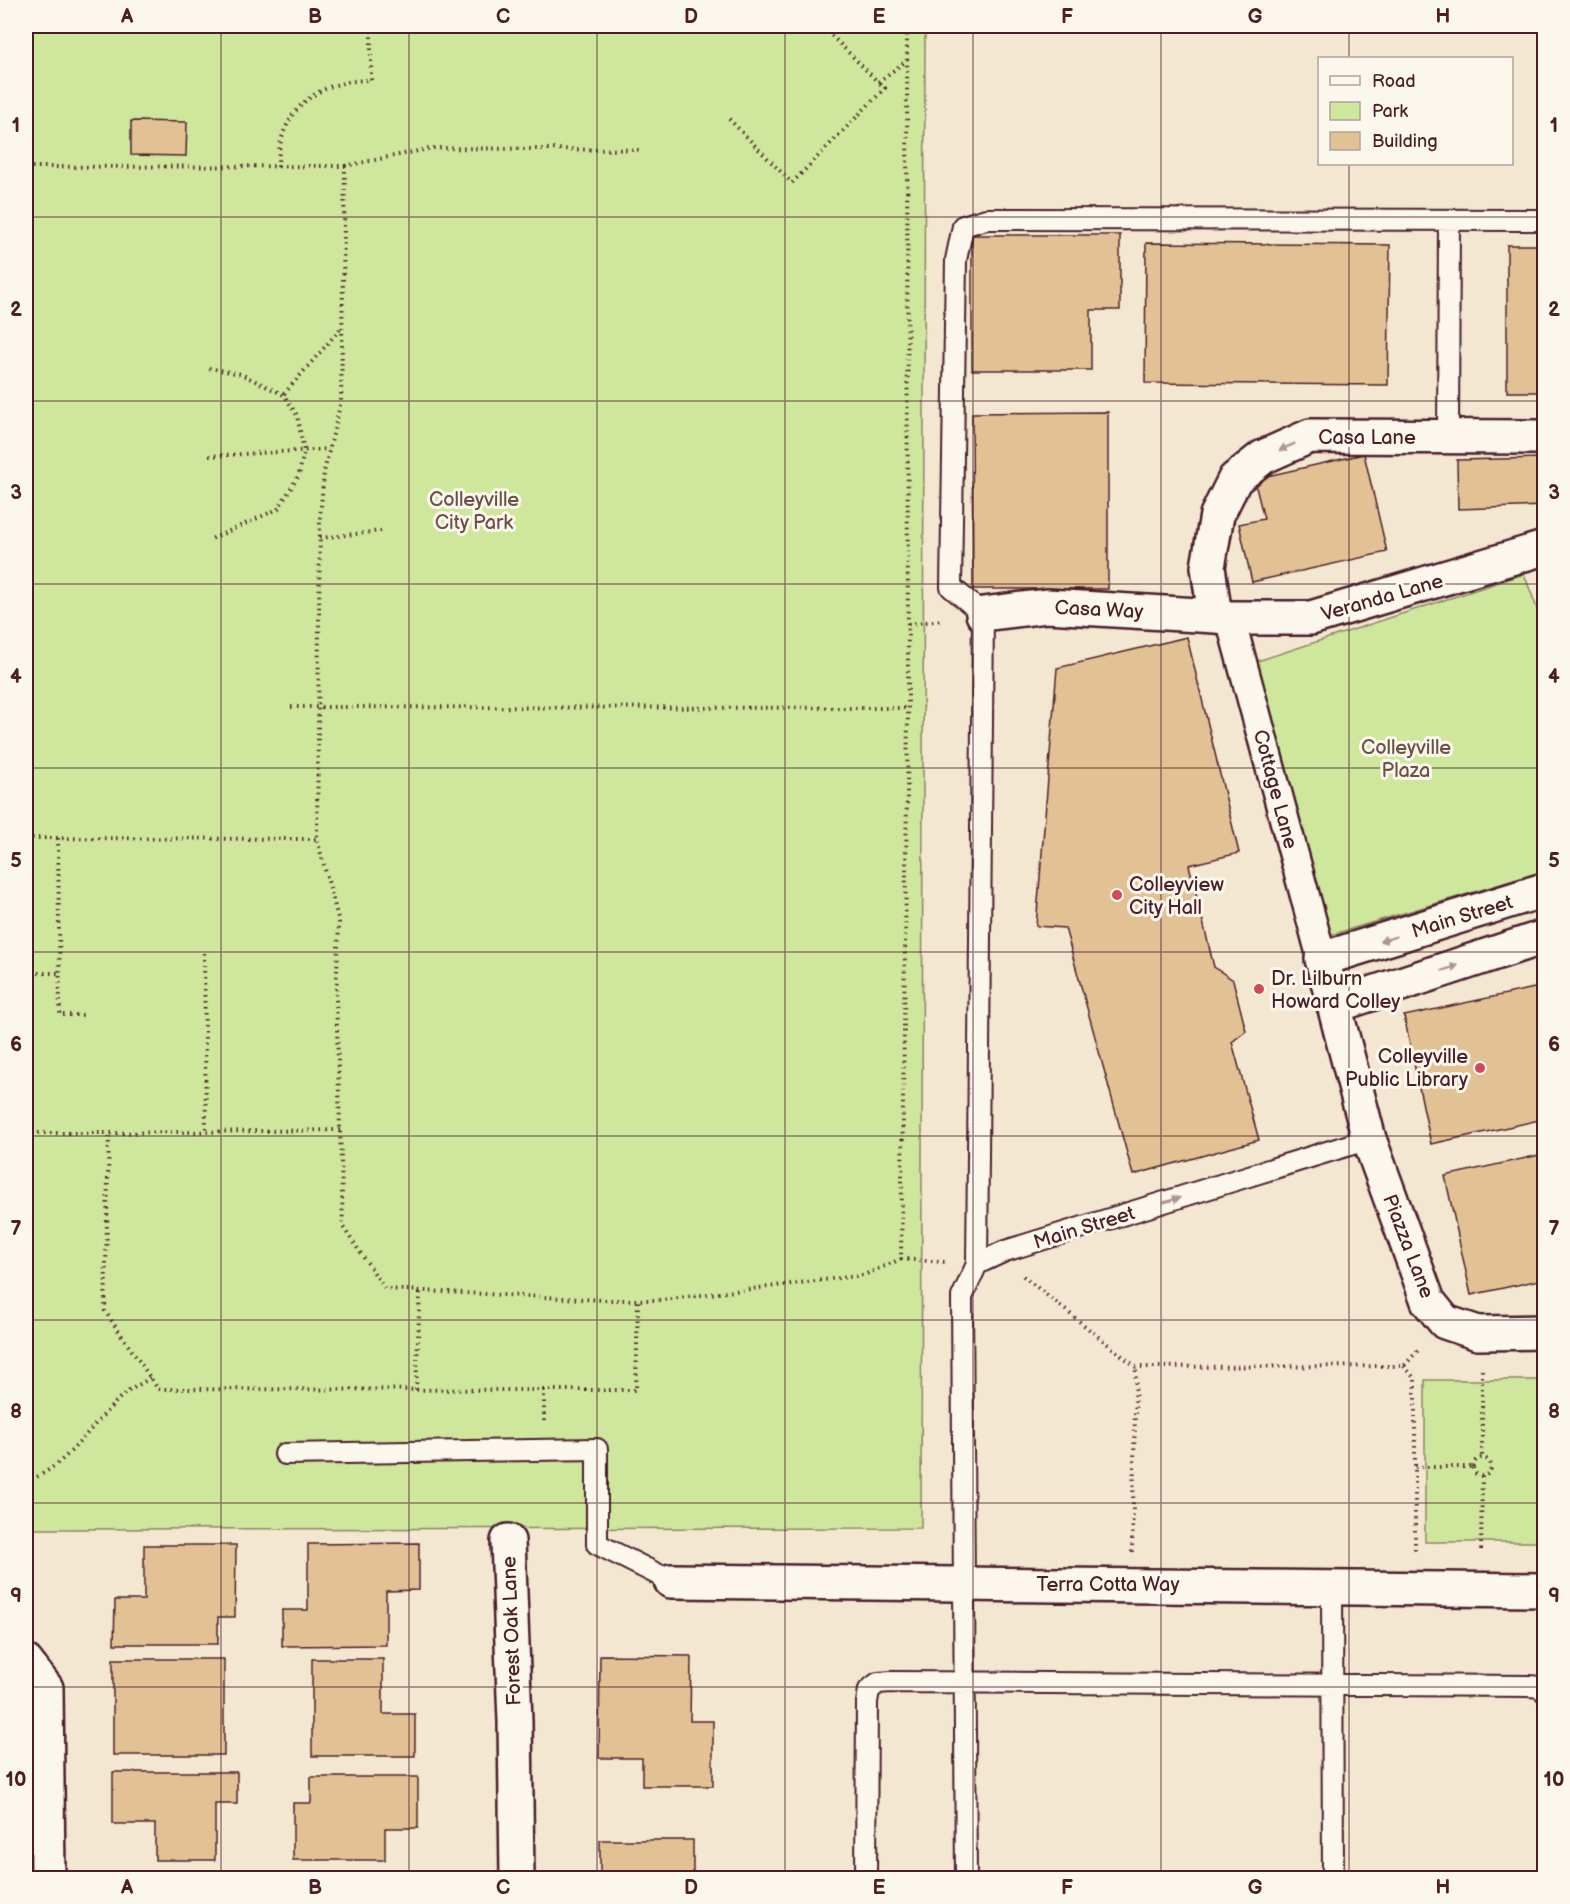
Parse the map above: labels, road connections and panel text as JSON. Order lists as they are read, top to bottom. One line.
{"streets":{"street":["Casa Lane","Veranda Lane","Casa Way","Cottage Lane","Main Street","Piazza Lane","Terra Cotta Way","Forest Oak Lane"]},"crossings":[["Casa Lane","Veranda Lane"],["Casa Lane","Casa Way"],["Casa Lane","Cottage Lane"],["Veranda Lane","Casa Way"],["Veranda Lane","Cottage Lane"],["Casa Way","Cottage Lane"],["Cottage Lane","Main Street"],["Main Street","Piazza Lane"]],"parks":["Colleyville City Park","Colleyville Plaza"],"places":["Colleyview City Hall","Dr. Lilburn Howard Colley","Colleyville Public Library"],"legend":["Road","Park","Building"],"grid":{"columns":["A","B","C","D","E","F","G","H"],"rows":["1","2","3","4","5","6","7","8","9","10"]}}
